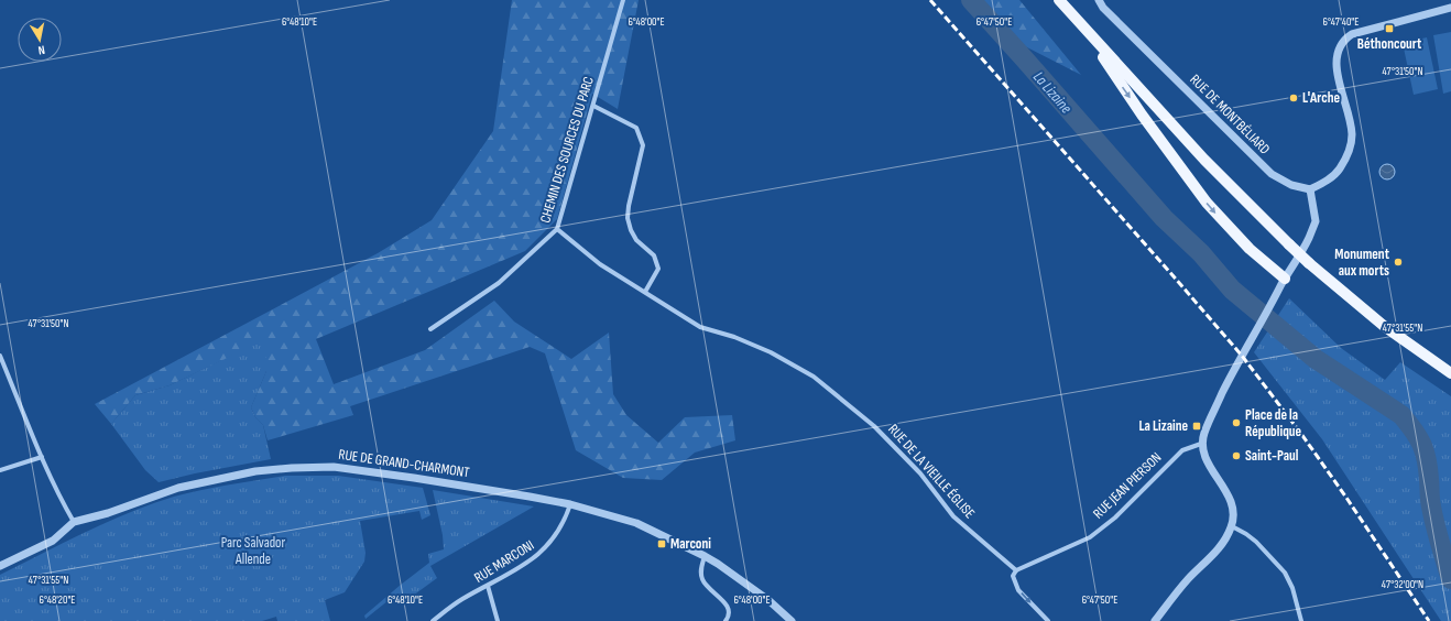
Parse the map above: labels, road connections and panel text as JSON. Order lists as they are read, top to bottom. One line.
{"streets":{"street":["RUE DE MONTBÉLIARD","CHEMIN DES SOURCES DU PARC","RUE DE GRAND-CHARMONT","RUE DE LA VIEILLE ÉGLISE","RUE JEAN PIERSON","RUE MARCONI"]},"crossings":[["CHEMIN DES SOURCES DU PARC","RUE DE LA VIEILLE ÉGLISE"],["RUE DE GRAND-CHARMONT","RUE MARCONI"],["RUE DE LA VIEILLE ÉGLISE","RUE JEAN PIERSON"]],"water":["La Lizaine"],"parks":["Parc Salvador Allende"],"places":{"transit":["Béthoncourt","La Lizaine","Marconi"],"other":["L'Arche","Monument aux morts","Place de la République","Saint-Paul"]},"north":"bottom","coordinates":["6°48'10\"E","6°48'00\"E","6°47'50\"E","6°47'40\"E","47°31'50\"N","47°31'55\"N","47°32'00\"N","6°48'20\"E"]}
